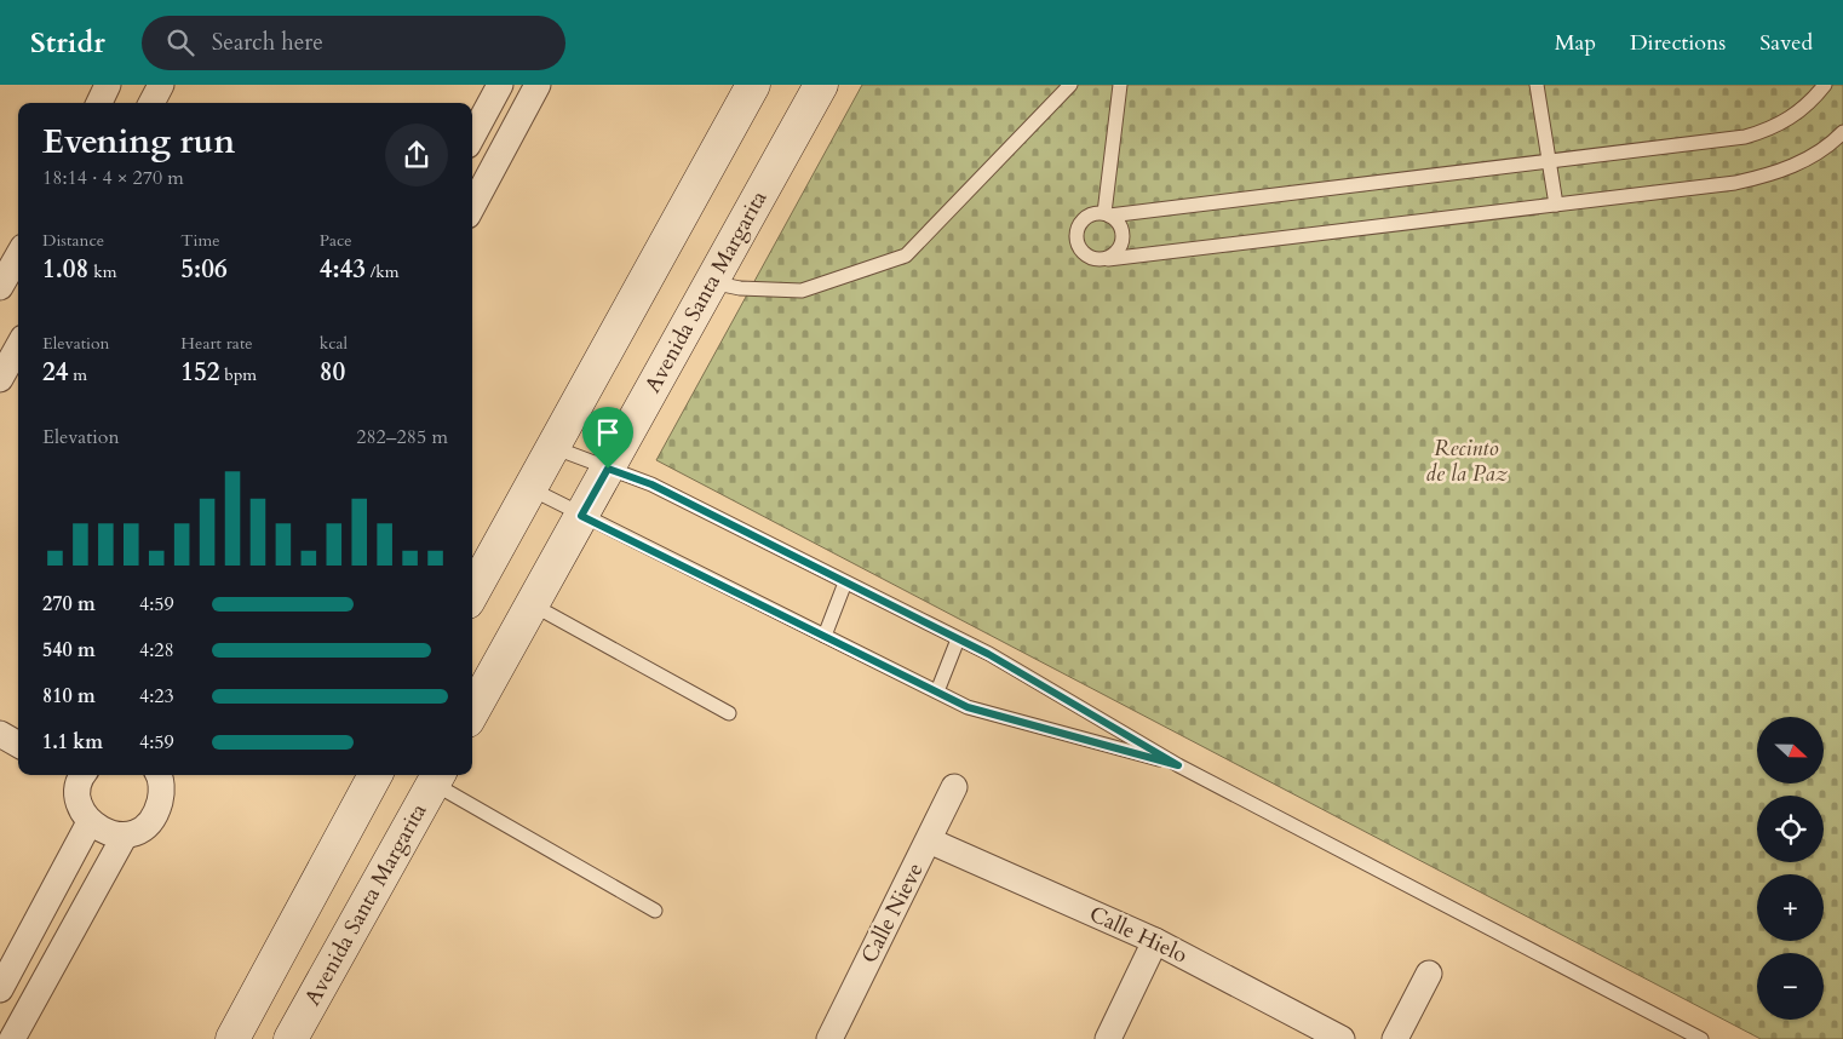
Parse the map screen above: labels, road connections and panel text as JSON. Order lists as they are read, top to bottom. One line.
{"streets":{"main road":["Avenida Santa Margarita"],"street":["Calle Nieve","Calle Hielo"]},"crossings":[["Calle Nieve","Calle Hielo"]],"parks":["Recinto de la Paz"],"north":"right","page":{"header":"Stridr","search":"Search here","nav":["Map","Directions","Saved"],"heading":["Evening run","18:14 · 4 × 270 m"],"stats":[["Distance","1.08 km"],["Time","5:06"],["Pace","4:43 /km"],["Elevation","24 m"],["Heart rate","152 bpm"],["kcal","80"]],"chart":["Elevation","282–285 m"],"list":[{"name":"270 m","note":"4:59"},{"name":"540 m","note":"4:28"},{"name":"810 m","note":"4:23"},{"name":"1.1 km","note":"4:59"}],"map_buttons":["+","−"]}}
